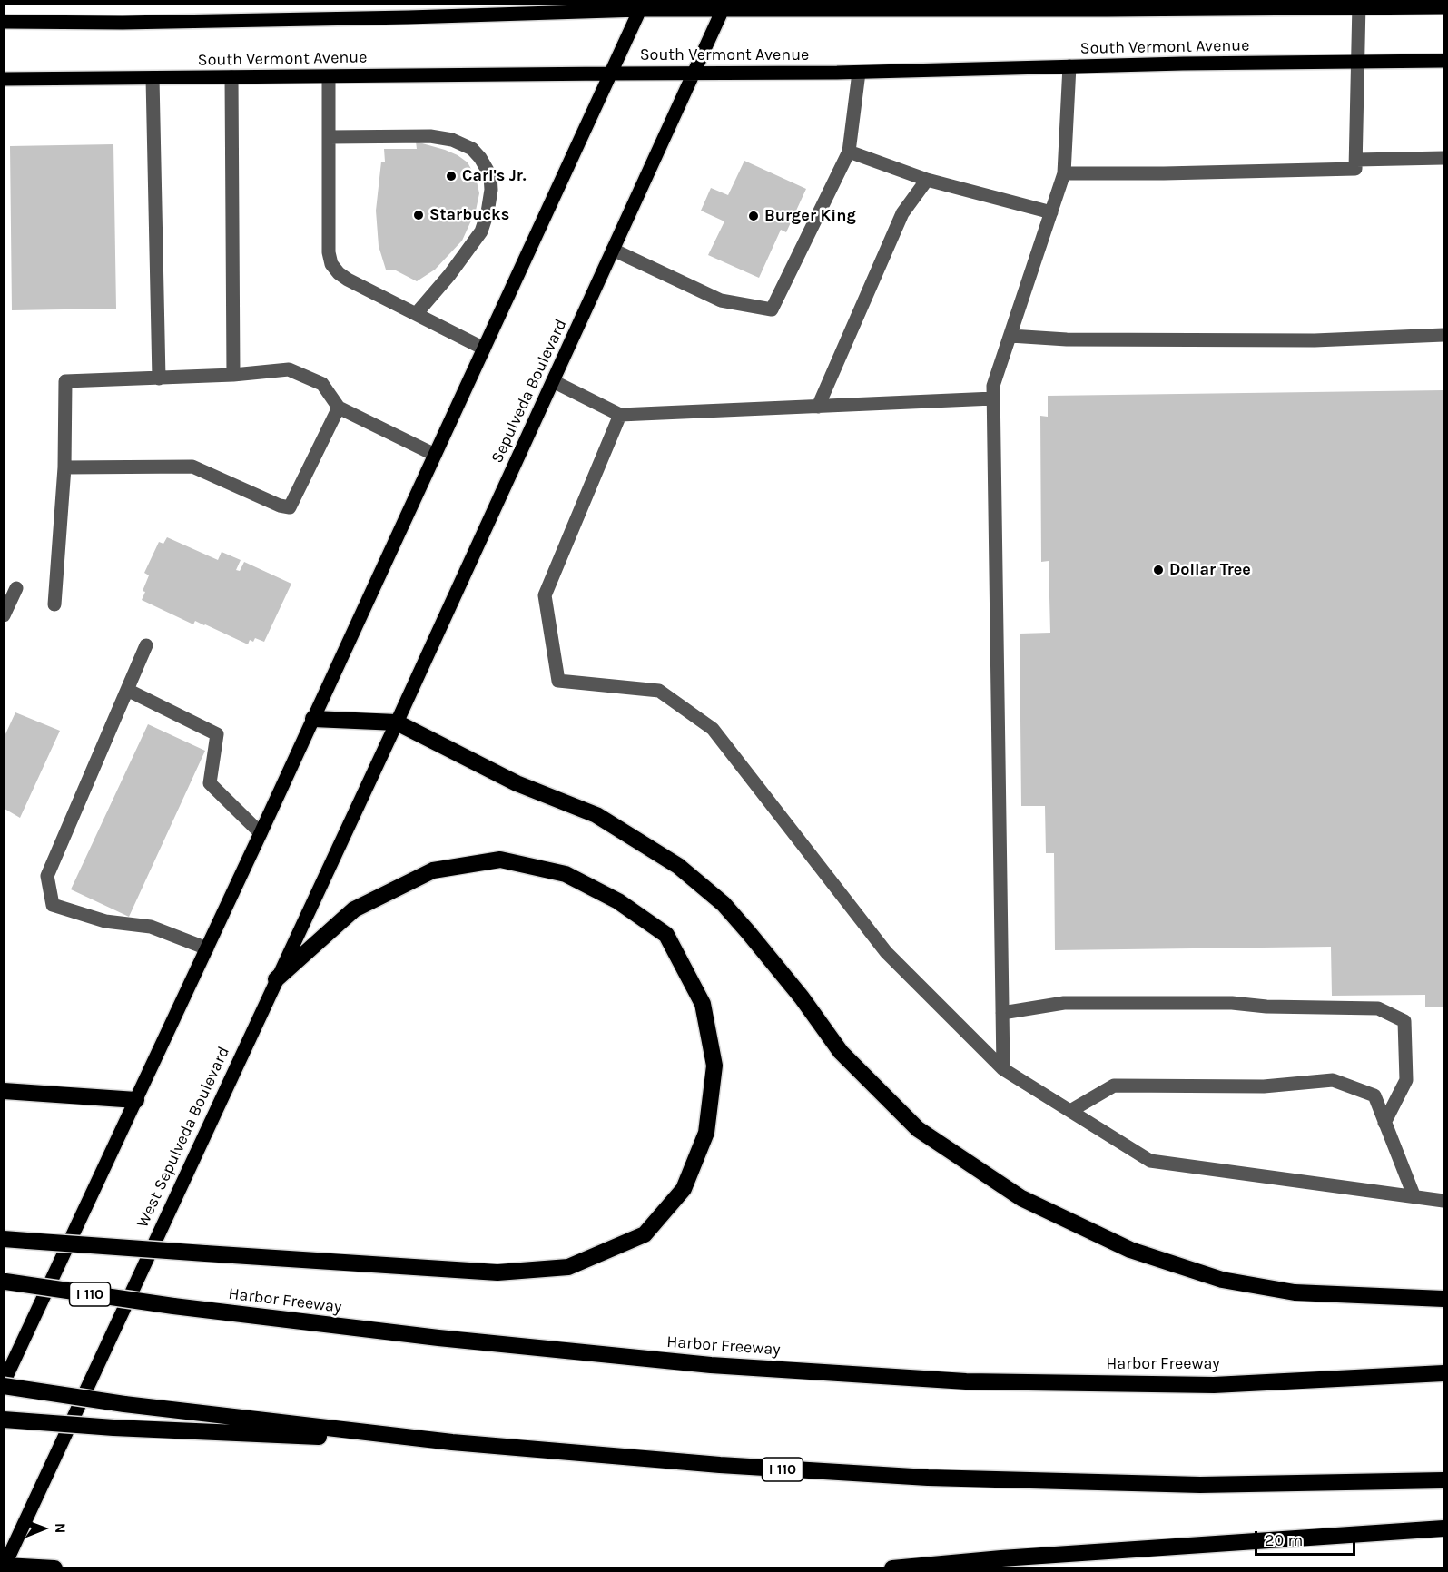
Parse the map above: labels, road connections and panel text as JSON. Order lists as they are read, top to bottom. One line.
{"streets":{"highway":["I 110","Harbor Freeway"],"main road":["South Vermont Avenue","Sepulveda Boulevard","West Sepulveda Boulevard"]},"crossings":[["South Vermont Avenue","Sepulveda Boulevard"],["Sepulveda Boulevard","West Sepulveda Boulevard"]],"places":["Carl's Jr.","Starbucks","Burger King","Dollar Tree"],"scale_bar":"20 m","north":"right"}
